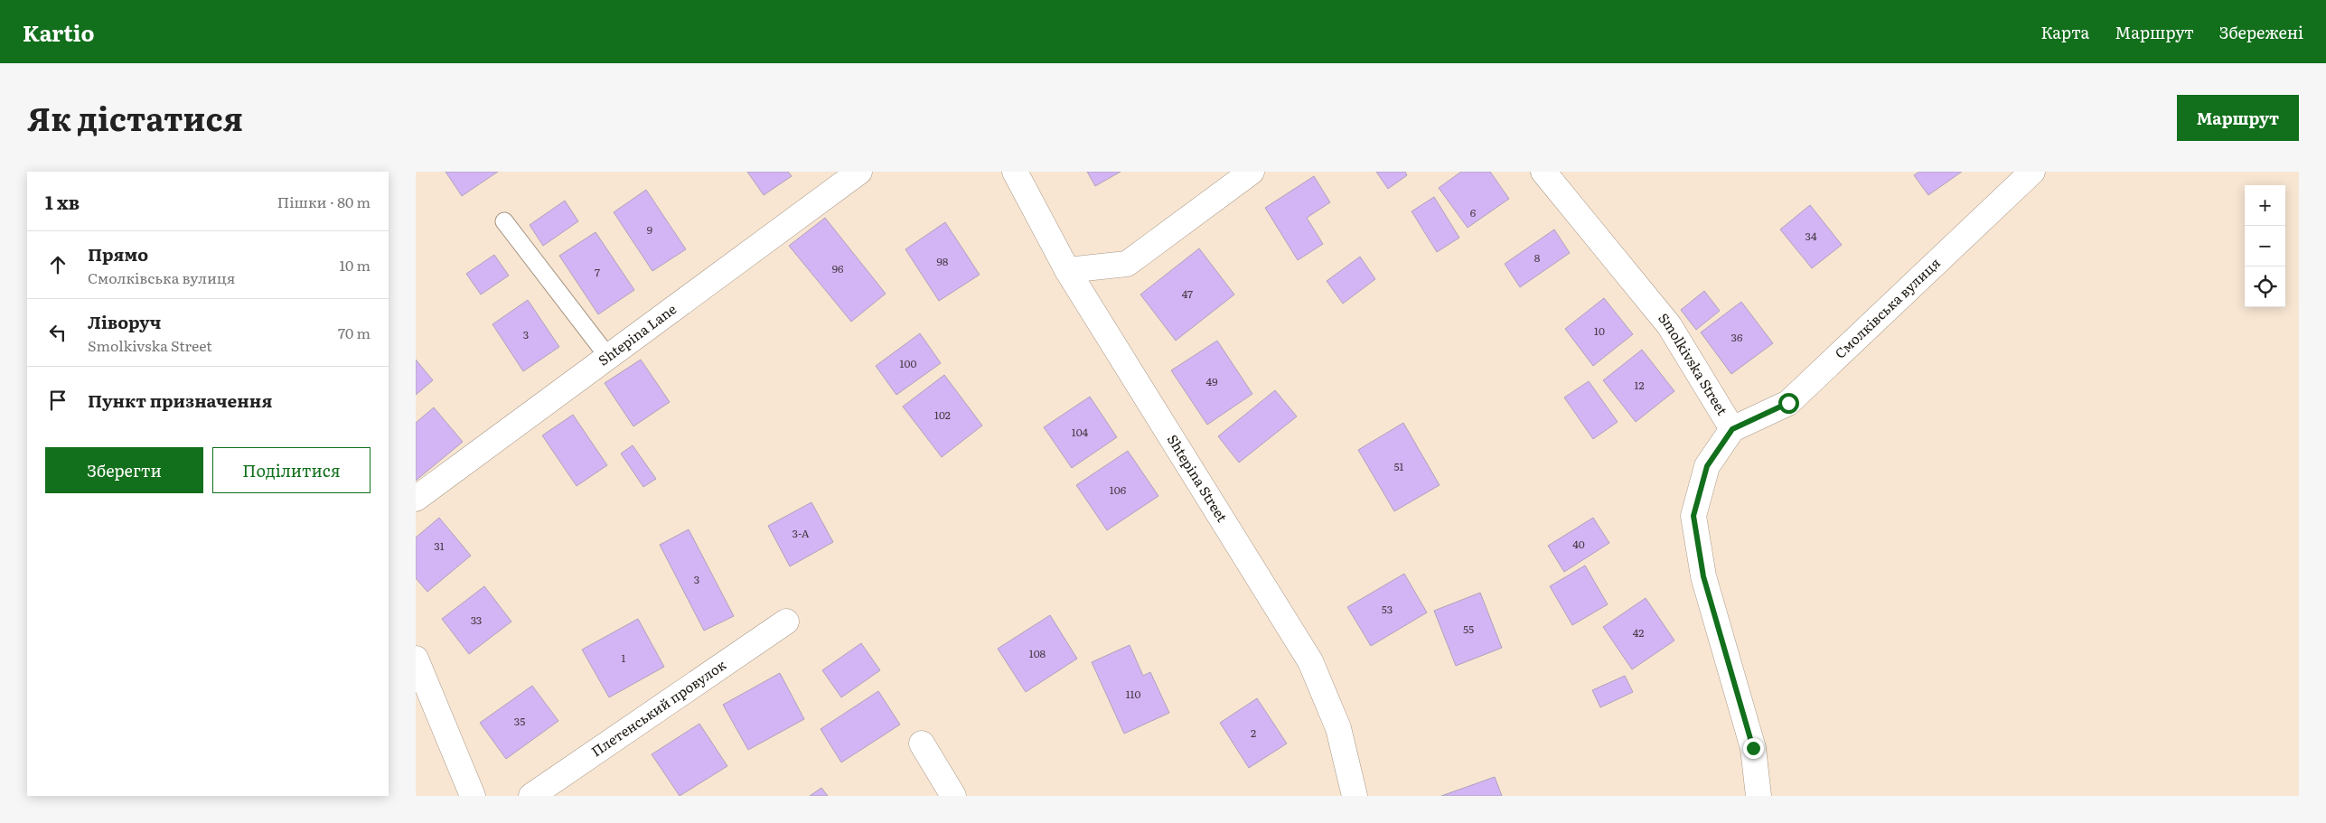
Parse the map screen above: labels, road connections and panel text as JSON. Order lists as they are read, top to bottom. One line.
{"streets":{"street":["Смолківська вулиця","Shtepina Lane","Smolkivska Street","Shtepina Street","Плетенський провулок"]},"crossings":[["Смолківська вулиця","Smolkivska Street"]],"house_numbers":["6","9","34","8","98","96","7","47","10","3","36","100","49","12","102","104","51","106","3-А","40","31","3","53","33","55","42","108","1","110","35","2"],"page":{"header":"Kartio","nav":["Карта","Маршрут","Збережені"],"title":"Як дістатися","buttons":["Маршрут",["Зберегти","Поділитися"]],"heading":["1 хв","Пішки · 80 m"],"map_buttons":["+","−"],"list":[["Прямо","Смолківська вулиця","10 m"],["Ліворуч","Smolkivska Street","70 m"],"Пункт призначення"]}}
